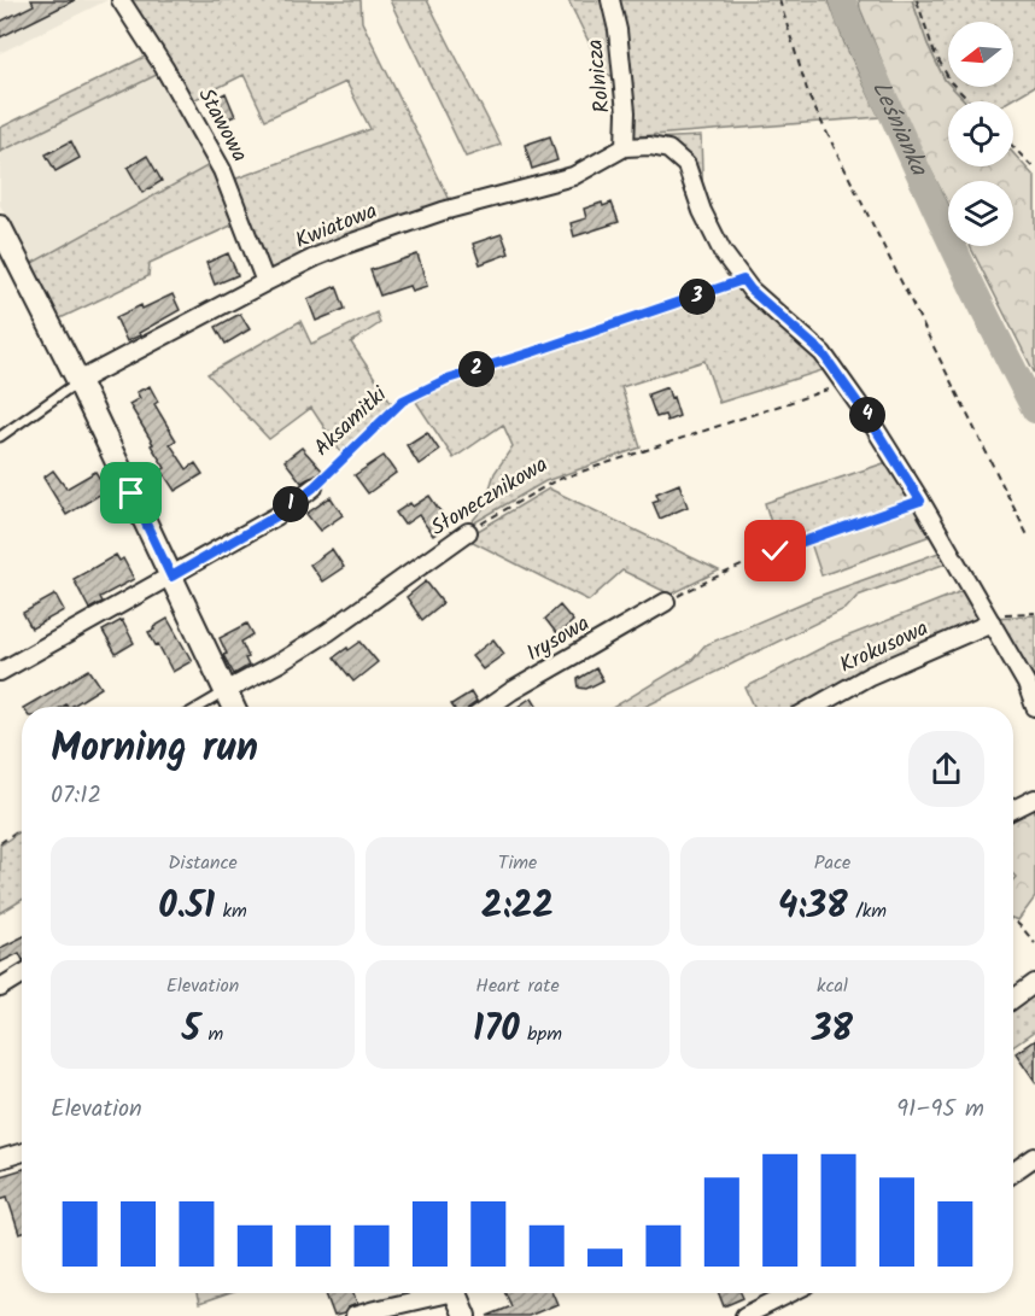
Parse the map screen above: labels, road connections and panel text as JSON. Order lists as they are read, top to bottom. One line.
{"streets":{"street":["Rolnicza","Stawowa","Kwiatowa","Aksamitki","Słonecznikowa","Irysowa","Krokusowa"]},"crossings":[["Rolnicza","Kwiatowa"],["Stawowa","Kwiatowa"]],"water":["Leśnianka"],"north":"left","page":{"pins":["3","2","4","1"],"heading":["Morning run","07:12"],"stats":[["Distance","0.51 km"],["Time","2:22"],["Pace","4:38 /km"],["Elevation","5 m"],["Heart rate","170 bpm"],["kcal","38"]],"chart":["Elevation","91–95 m"]}}
